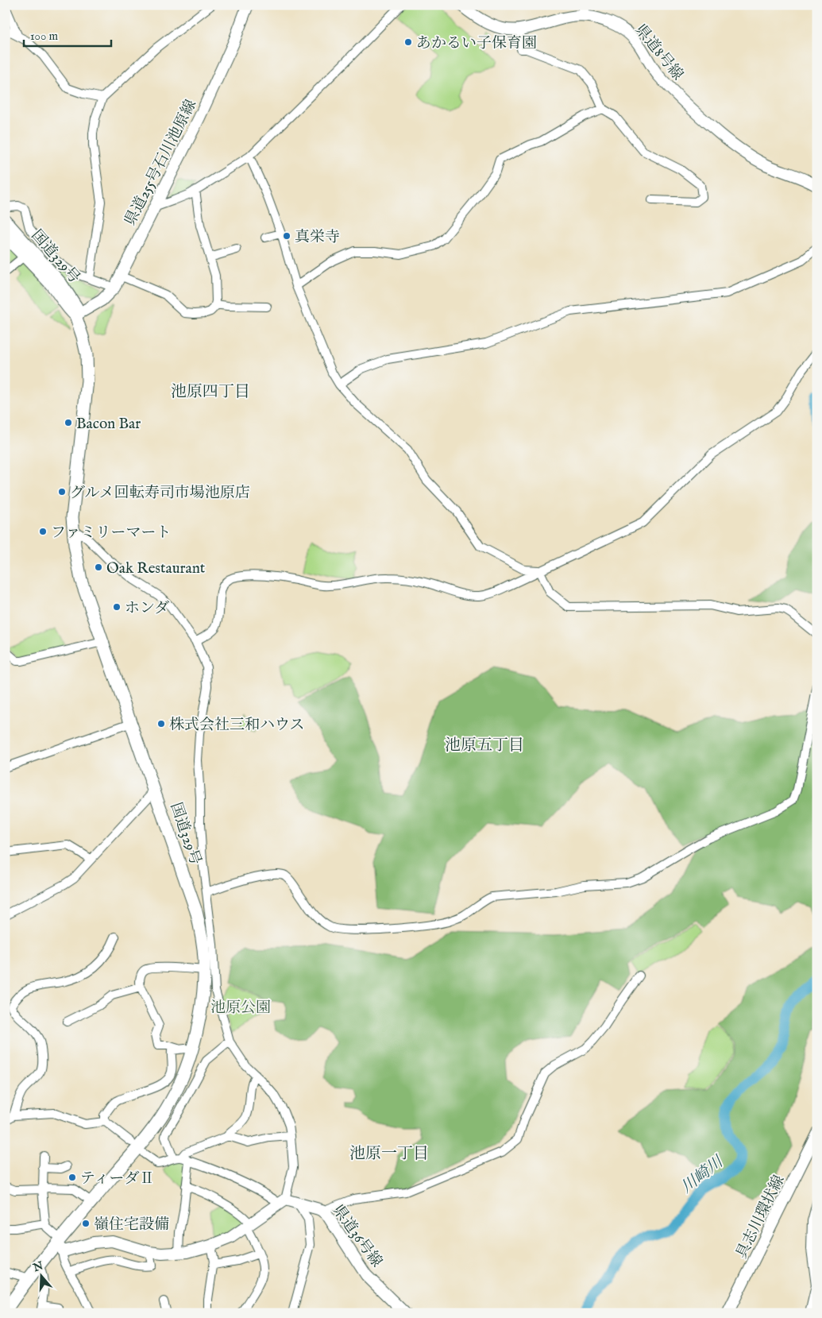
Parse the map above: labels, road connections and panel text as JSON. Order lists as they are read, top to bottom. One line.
{"streets":{"highway":["国道329号"],"main road":["県道8号線","県道255号石川池原線","具志川環状線","県道36号線"]},"crossings":[["県道255号石川池原線","国道329号"]],"districts":["池原四丁目","池原五丁目","池原一丁目"],"water":["川崎川"],"parks":["池原公園"],"places":["あかるい子保育園","真栄寺","Bacon Bar","グルメ回転寿司市場池原店","ファミリーマート","Oak Restaurant","ホンダ","株式会社三和ハウス","ティーダⅡ","嶺住宅設備"],"scale_bar":"100 m","north":"top"}
